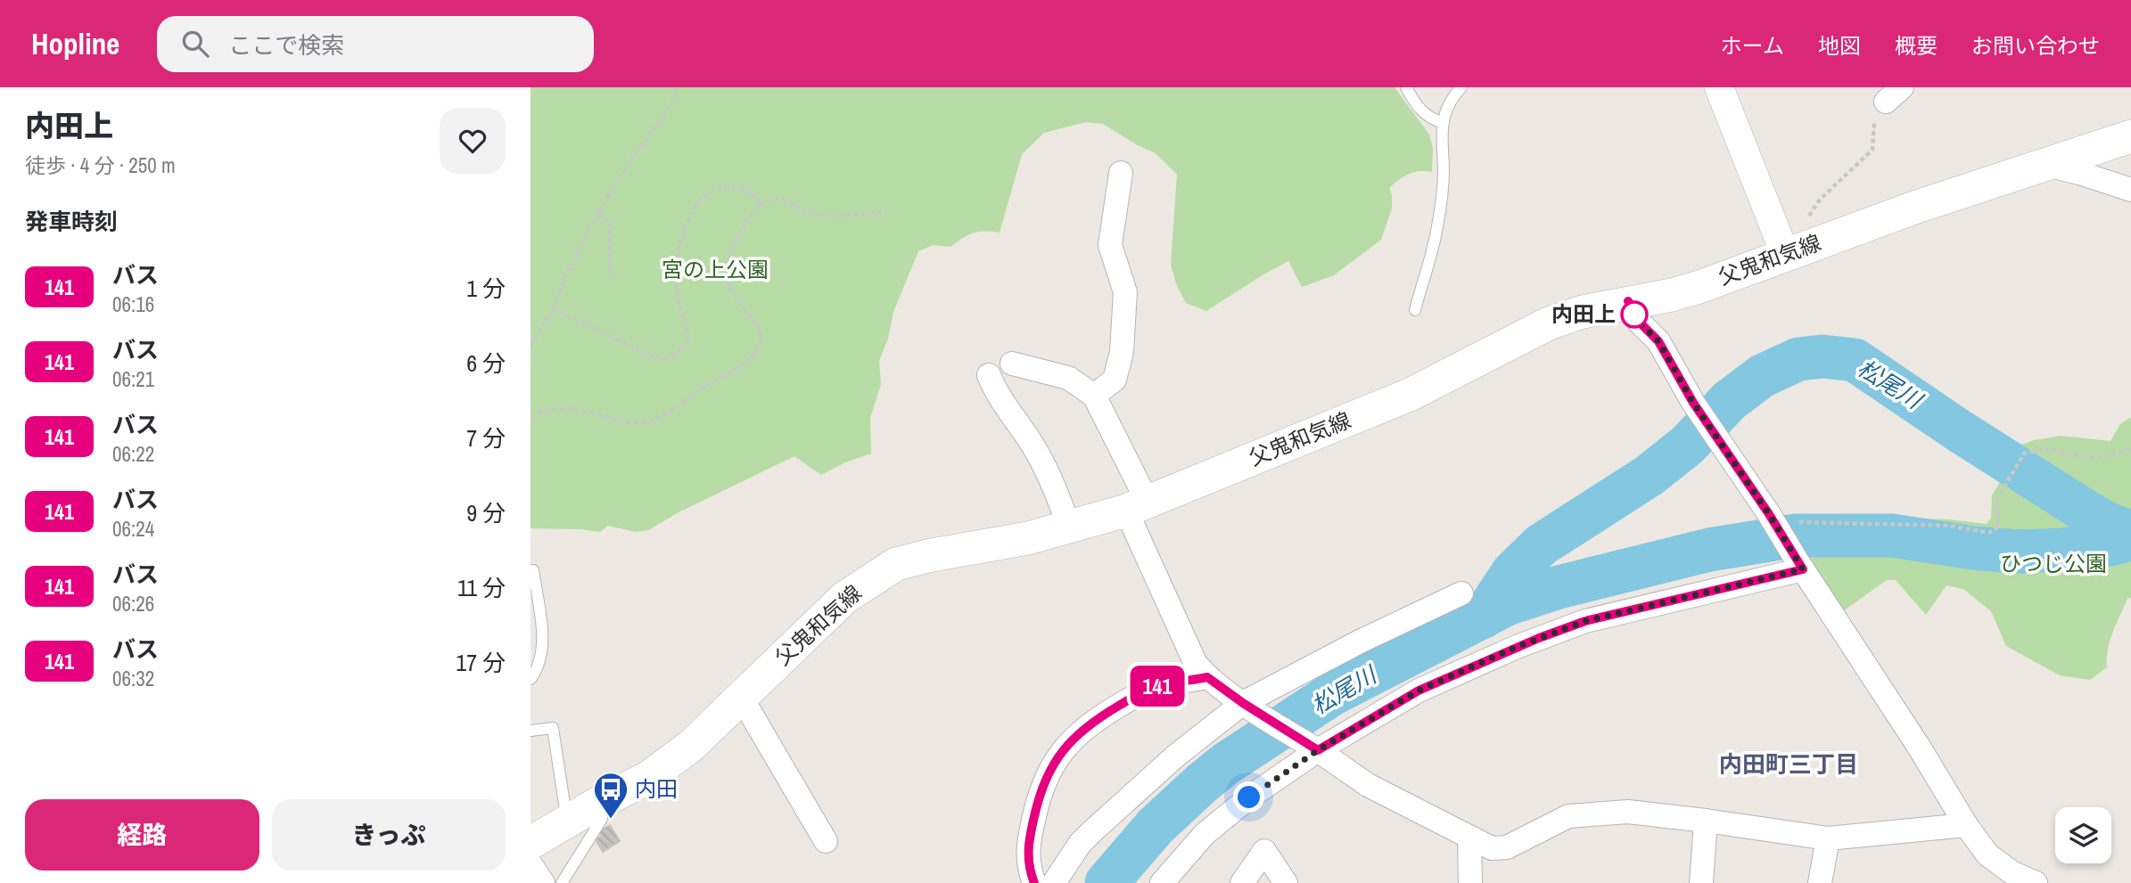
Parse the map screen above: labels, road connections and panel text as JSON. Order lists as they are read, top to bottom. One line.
{"streets":{"main road":["父鬼和気線"]},"districts":["内田町三丁目"],"water":["松尾川"],"parks":["宮の上公園","ひつじ公園"],"places":{"other":["内田上"],"bus stop":["内田"]},"lines":["bus line 141"],"page":{"header":"Hopline","search":"ここで検索","nav":["ホーム","地図","概要","お問い合わせ"],"heading":[["内田上","徒歩 · 4 分 · 250 m"],"発車時刻"],"on_map":"141","list":[{"mark":"141","name":"バス","note":"06:16","value":"1 分"},{"mark":"141","name":"バス","note":"06:21","value":"6 分"},{"mark":"141","name":"バス","note":"06:22","value":"7 分"},{"mark":"141","name":"バス","note":"06:24","value":"9 分"},{"mark":"141","name":"バス","note":"06:26","value":"11 分"},{"mark":"141","name":"バス","note":"06:32","value":"17 分"}],"buttons":["経路","きっぷ"]}}
